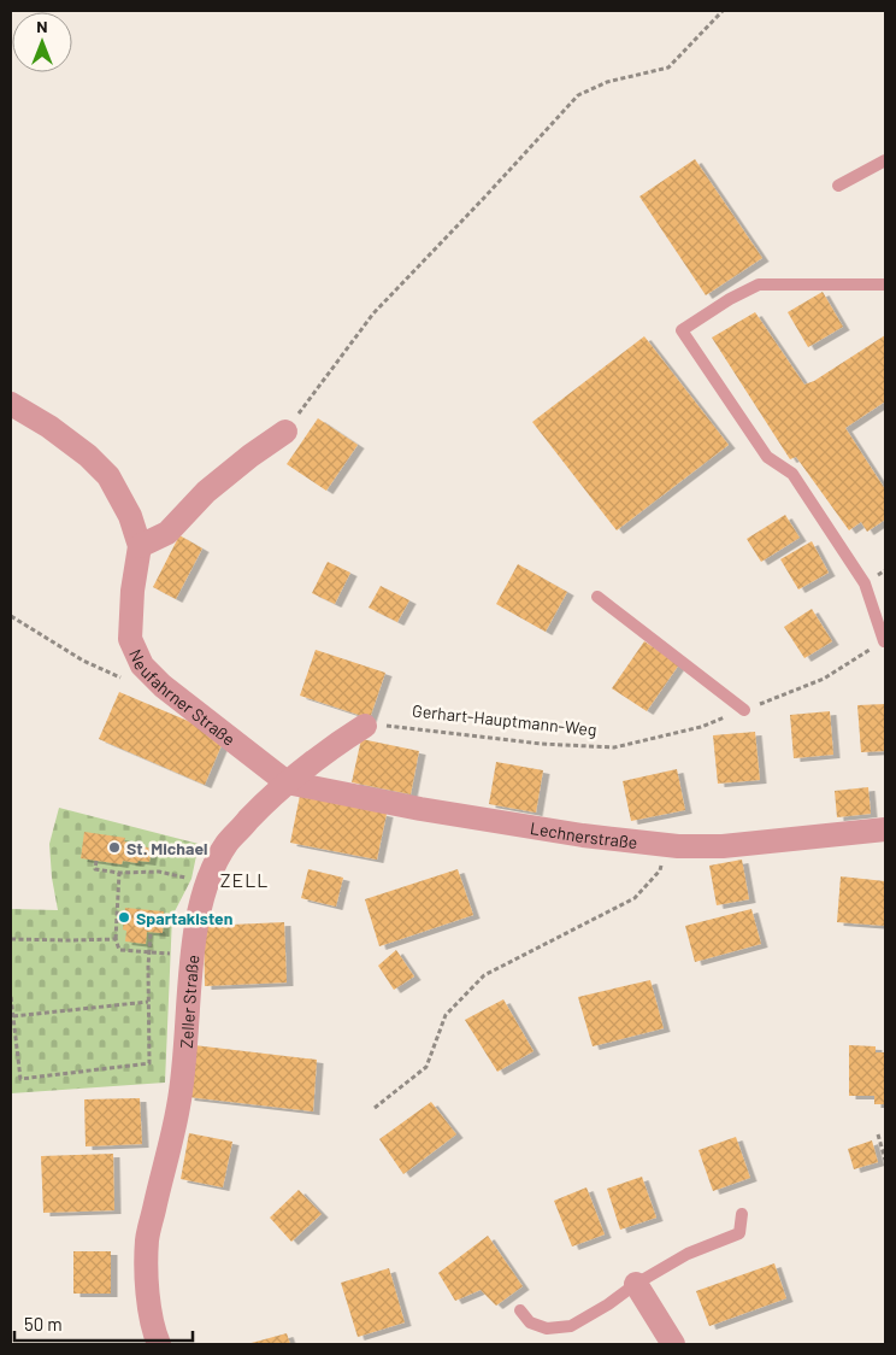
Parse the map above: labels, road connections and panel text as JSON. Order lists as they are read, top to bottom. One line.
{"streets":{"street":["Neufahrner Straße","Lechnerstraße","Zeller Straße"],"path":["Gerhart-Hauptmann-Weg"]},"crossings":[["Neufahrner Straße","Lechnerstraße"],["Neufahrner Straße","Zeller Straße"],["Gerhart-Hauptmann-Weg","Zeller Straße"],["Lechnerstraße","Zeller Straße"]],"districts":["ZELL"],"places":["St. Michael","Spartakisten"],"scale_bar":"50 m","north":"top"}
